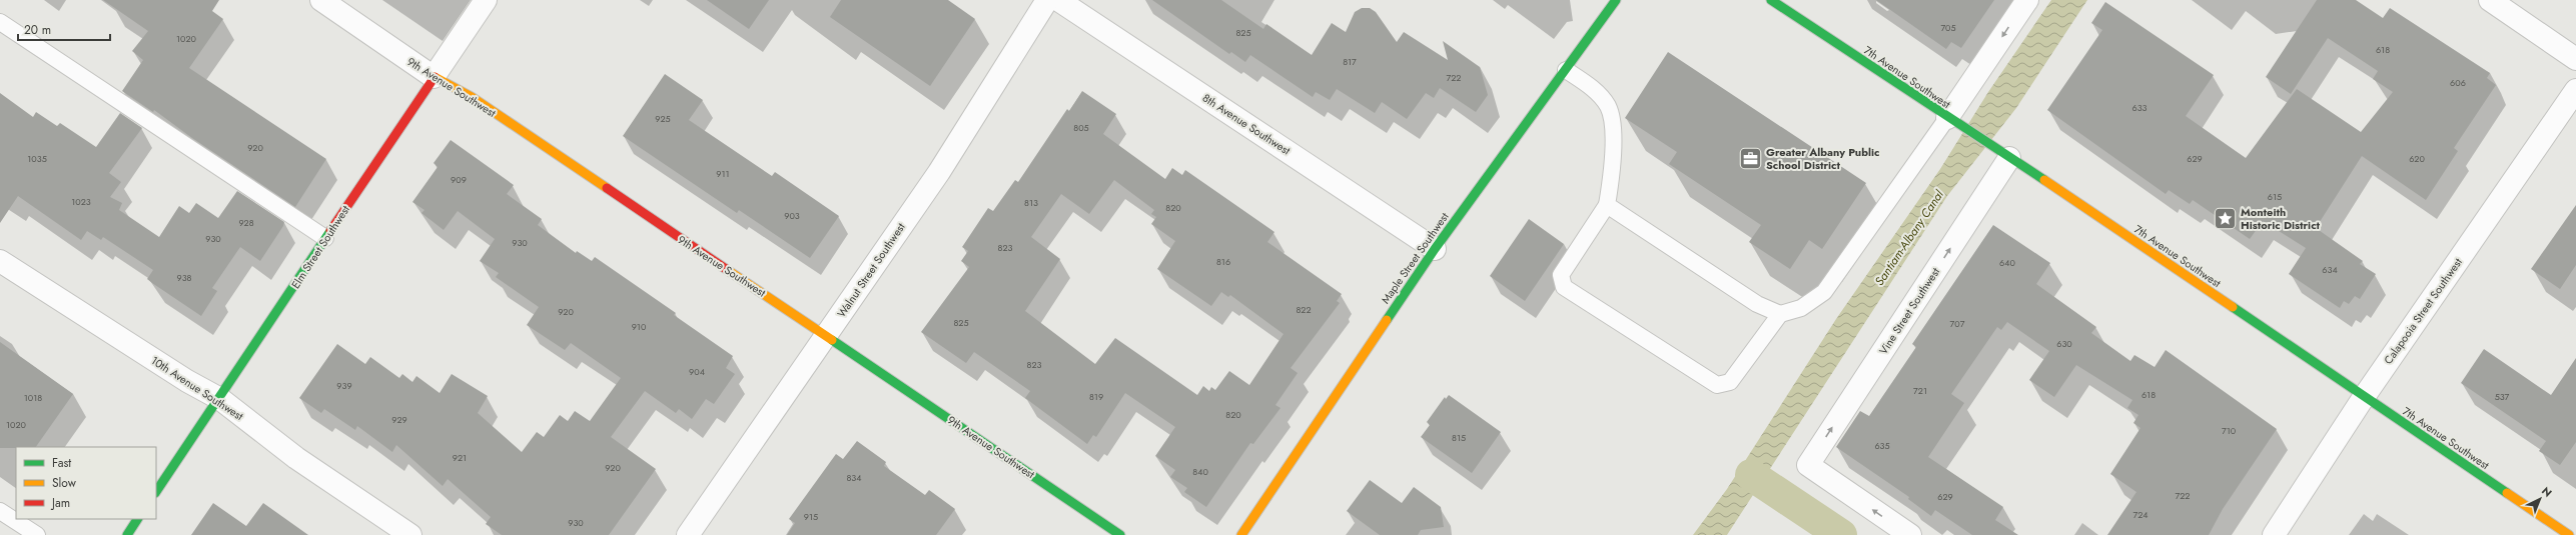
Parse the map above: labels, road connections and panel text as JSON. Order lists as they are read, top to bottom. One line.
{"streets":{"street":["7th Avenue Southwest","9th Avenue Southwest","8th Avenue Southwest","Elm Street Southwest","Maple Street Southwest","Walnut Street Southwest","Vine Street Southwest","Calapooia Street Southwest","10th Avenue Southwest"]},"crossings":[["7th Avenue Southwest","Vine Street Southwest"],["7th Avenue Southwest","Calapooia Street Southwest"],["9th Avenue Southwest","Elm Street Southwest"],["9th Avenue Southwest","Walnut Street Southwest"],["8th Avenue Southwest","Maple Street Southwest"],["Elm Street Southwest","10th Avenue Southwest"]],"water":["Santiam-Albany Canal"],"places":{"office":["Greater Albany Public School District"],"place":["Monteith Historic District"]},"house_numbers":["705","825","1020","618","817","722","606","633","925","805","920","1035","629","620","911","909","615","1023","813","820","903","928","930","930","823","816","640","634","938","822","920","825","707","910","630","823","904","939","721","618","819","537","1018","820","929","1020","710","815","635","921","920","840","834","722","629","724","915","930"],"legend":["Fast","Slow","Jam"],"scale_bar":"20 m","north":"top right"}
